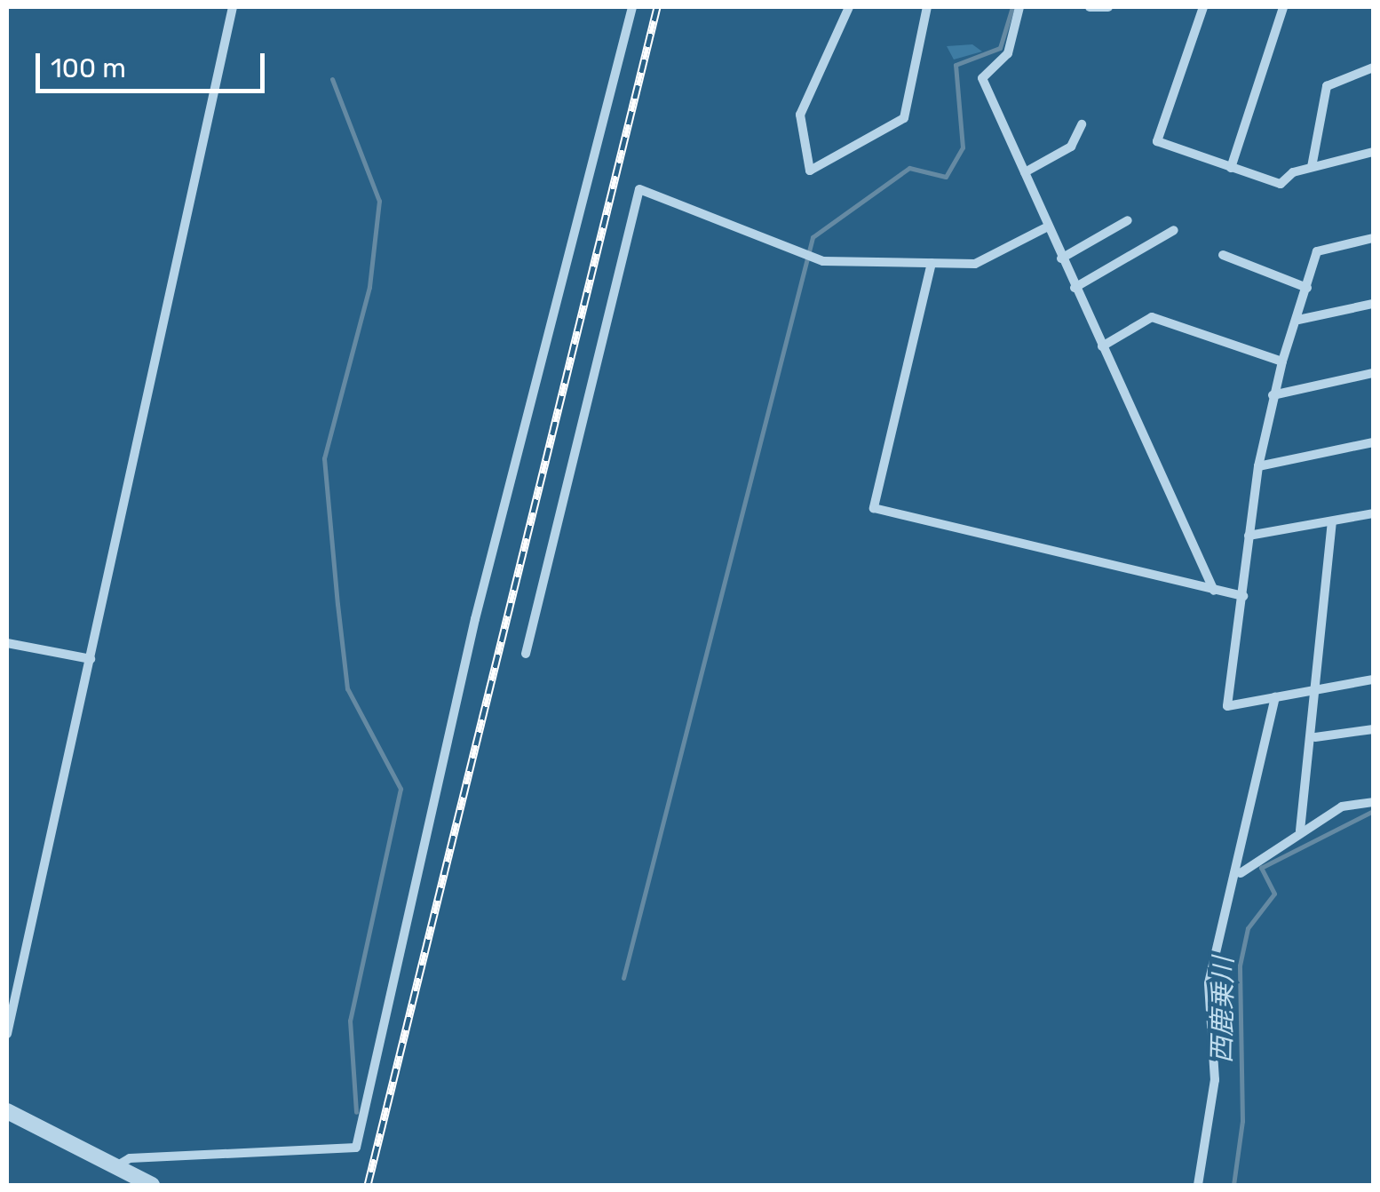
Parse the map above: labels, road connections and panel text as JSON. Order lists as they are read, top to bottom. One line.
{"water":["西鹿乗川"],"scale_bar":"100 m"}
